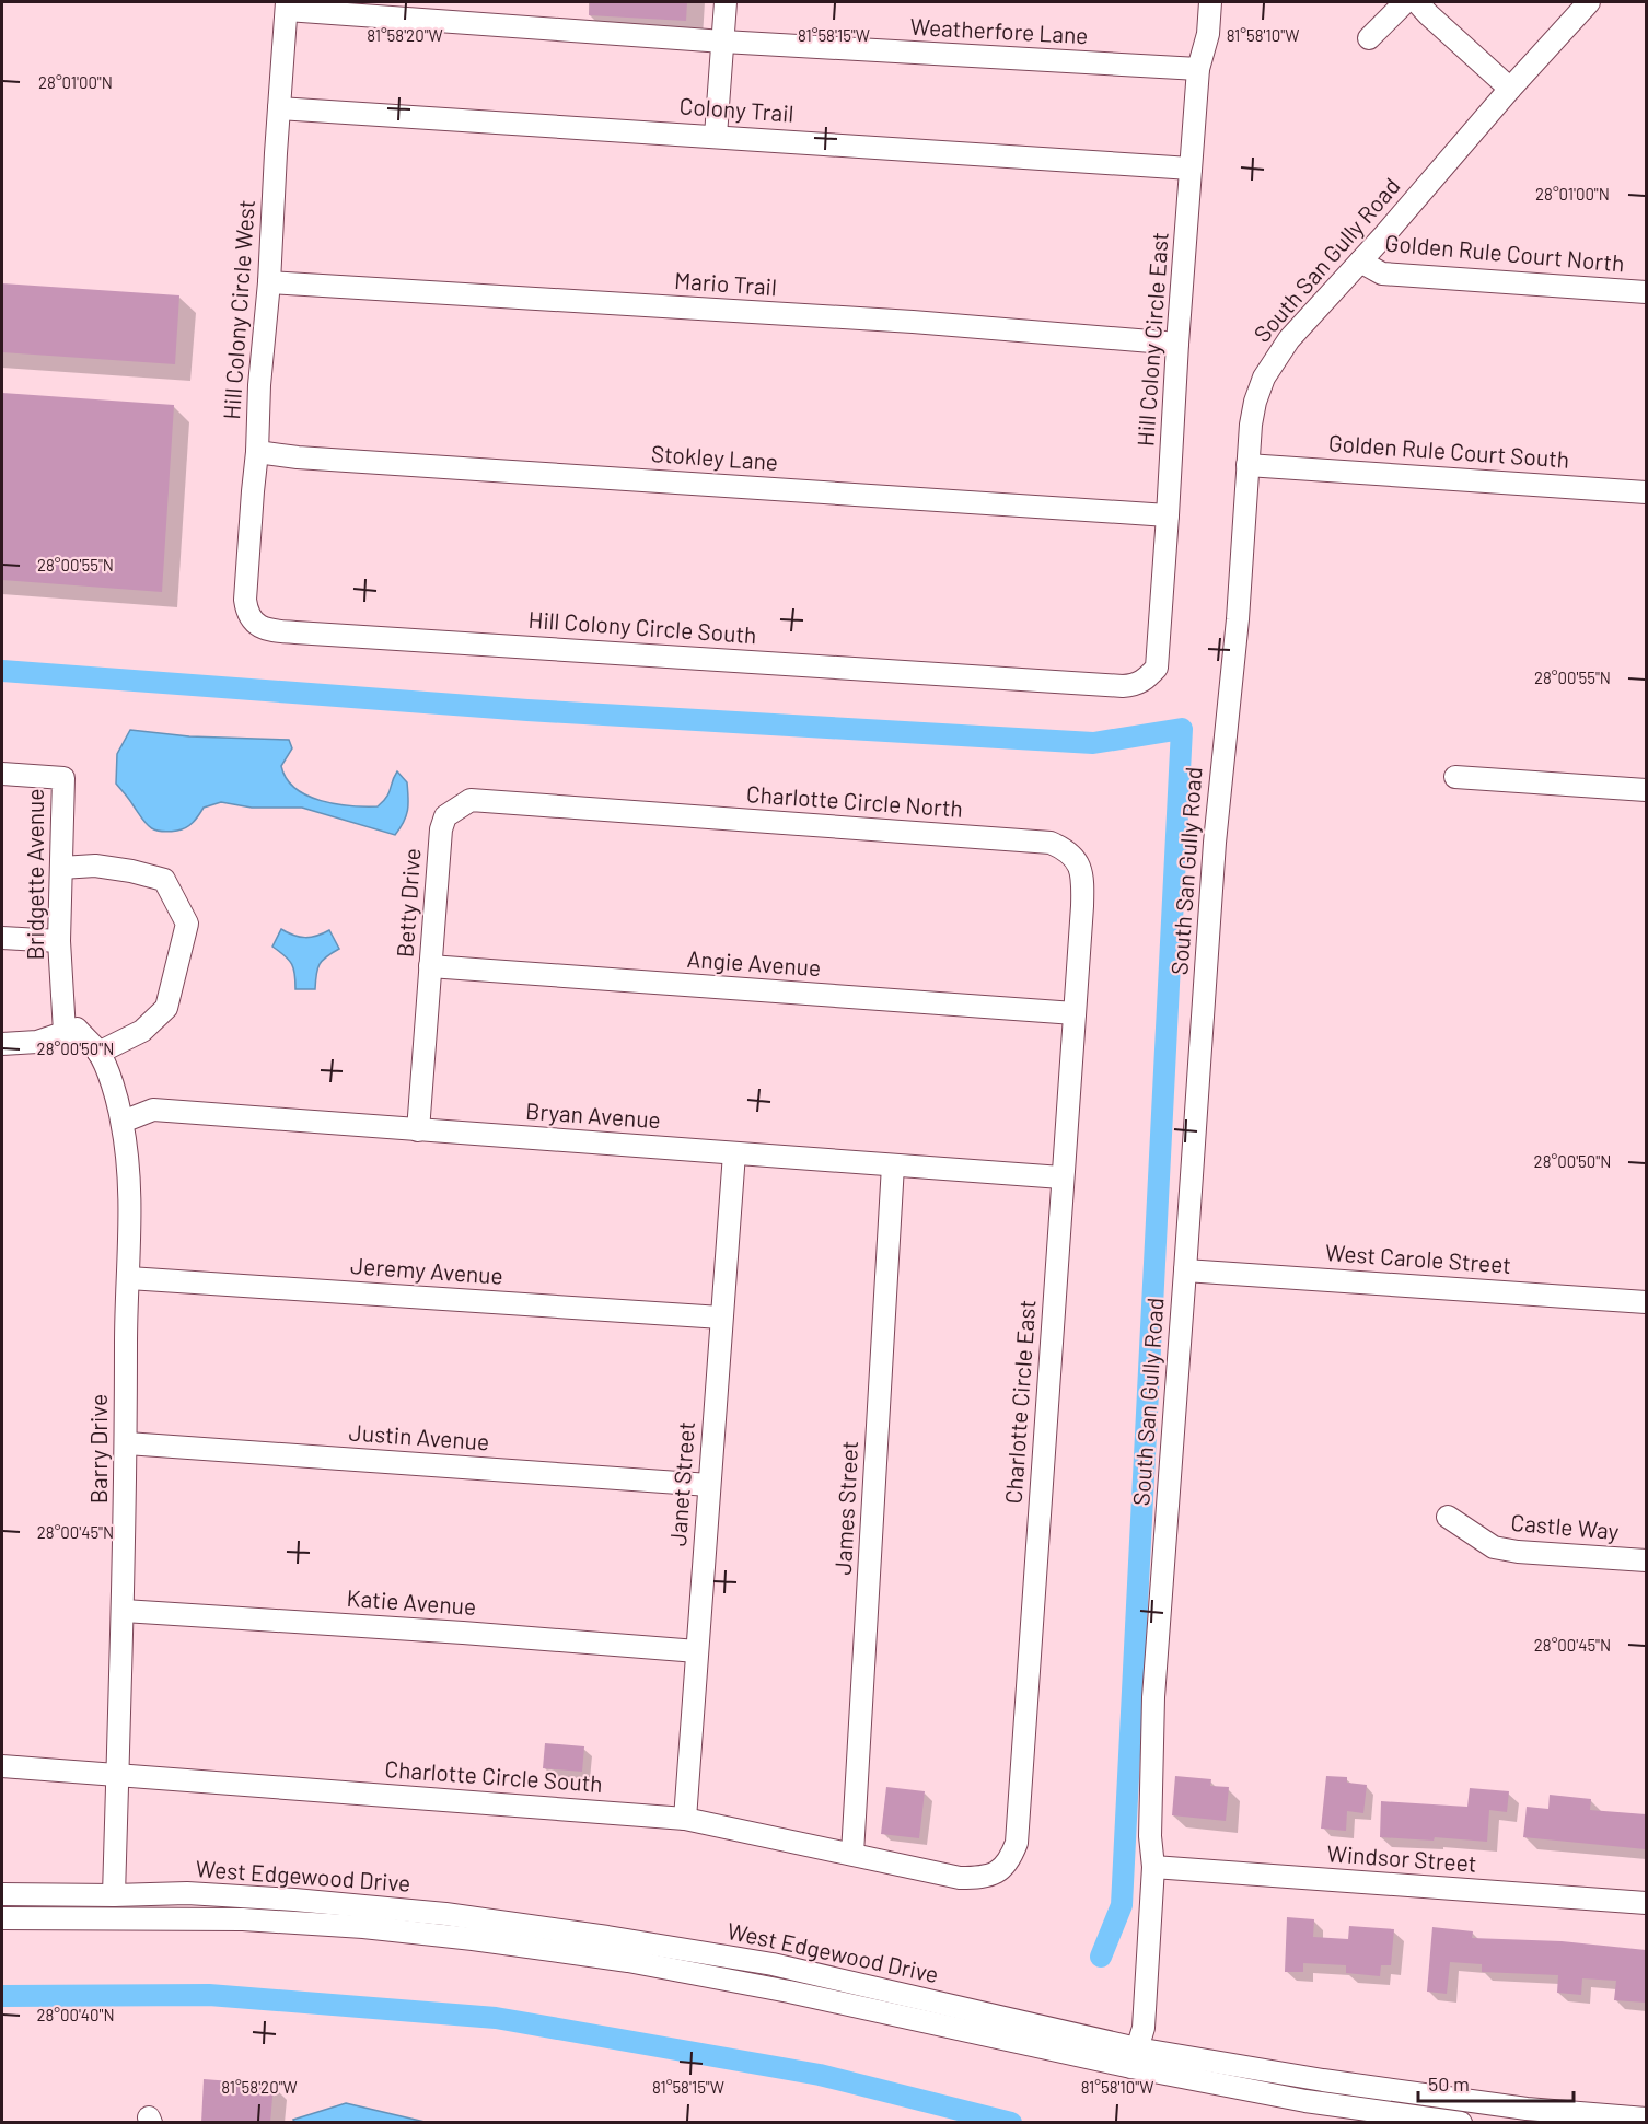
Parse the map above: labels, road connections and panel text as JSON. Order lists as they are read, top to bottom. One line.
{"streets":{"street":["Weatherfore Lane","Colony Trail","Golden Rule Court North","South San Gully Road","Mario Trail","Hill Colony Circle West","Hill Colony Circle East","Golden Rule Court South","Stokley Lane","Hill Colony Circle South","Charlotte Circle North","Bridgette Avenue","Betty Drive","Angie Avenue","Bryan Avenue","West Carole Street","Jeremy Avenue","Charlotte Circle East","Justin Avenue","Barry Drive","Janet Street","James Street","Castle Way","Katie Avenue","Charlotte Circle South","Windsor Street","West Edgewood Drive"]},"crossings":[["Weatherfore Lane","Hill Colony Circle West"],["Weatherfore Lane","Hill Colony Circle East"],["Colony Trail","Hill Colony Circle West"],["Colony Trail","Hill Colony Circle East"],["Golden Rule Court North","South San Gully Road"],["South San Gully Road","Golden Rule Court South"],["South San Gully Road","West Carole Street"],["South San Gully Road","Windsor Street"],["South San Gully Road","West Edgewood Drive"],["Mario Trail","Hill Colony Circle West"],["Mario Trail","Hill Colony Circle East"],["Hill Colony Circle West","Stokley Lane"],["Hill Colony Circle West","Hill Colony Circle South"],["Hill Colony Circle East","Stokley Lane"],["Hill Colony Circle East","Hill Colony Circle South"],["Charlotte Circle North","Betty Drive"],["Charlotte Circle North","Charlotte Circle East"],["Bridgette Avenue","Barry Drive"],["Betty Drive","Angie Avenue"],["Betty Drive","Bryan Avenue"],["Angie Avenue","Charlotte Circle East"],["Bryan Avenue","Charlotte Circle East"],["Bryan Avenue","Barry Drive"],["Bryan Avenue","Janet Street"],["Bryan Avenue","James Street"],["Jeremy Avenue","Barry Drive"],["Jeremy Avenue","Janet Street"],["Charlotte Circle East","Charlotte Circle South"],["Justin Avenue","Barry Drive"],["Justin Avenue","Janet Street"],["Barry Drive","Katie Avenue"],["Barry Drive","Charlotte Circle South"],["Barry Drive","West Edgewood Drive"],["Janet Street","Katie Avenue"],["Janet Street","Charlotte Circle South"],["James Street","Charlotte Circle South"]],"scale_bar":"50 m","coordinates":["81°58'20\"W","81°58'15\"W","81°58'10\"W","28°01'00\"N","28°00'55\"N","28°00'50\"N","28°00'45\"N","28°00'40\"N"]}
